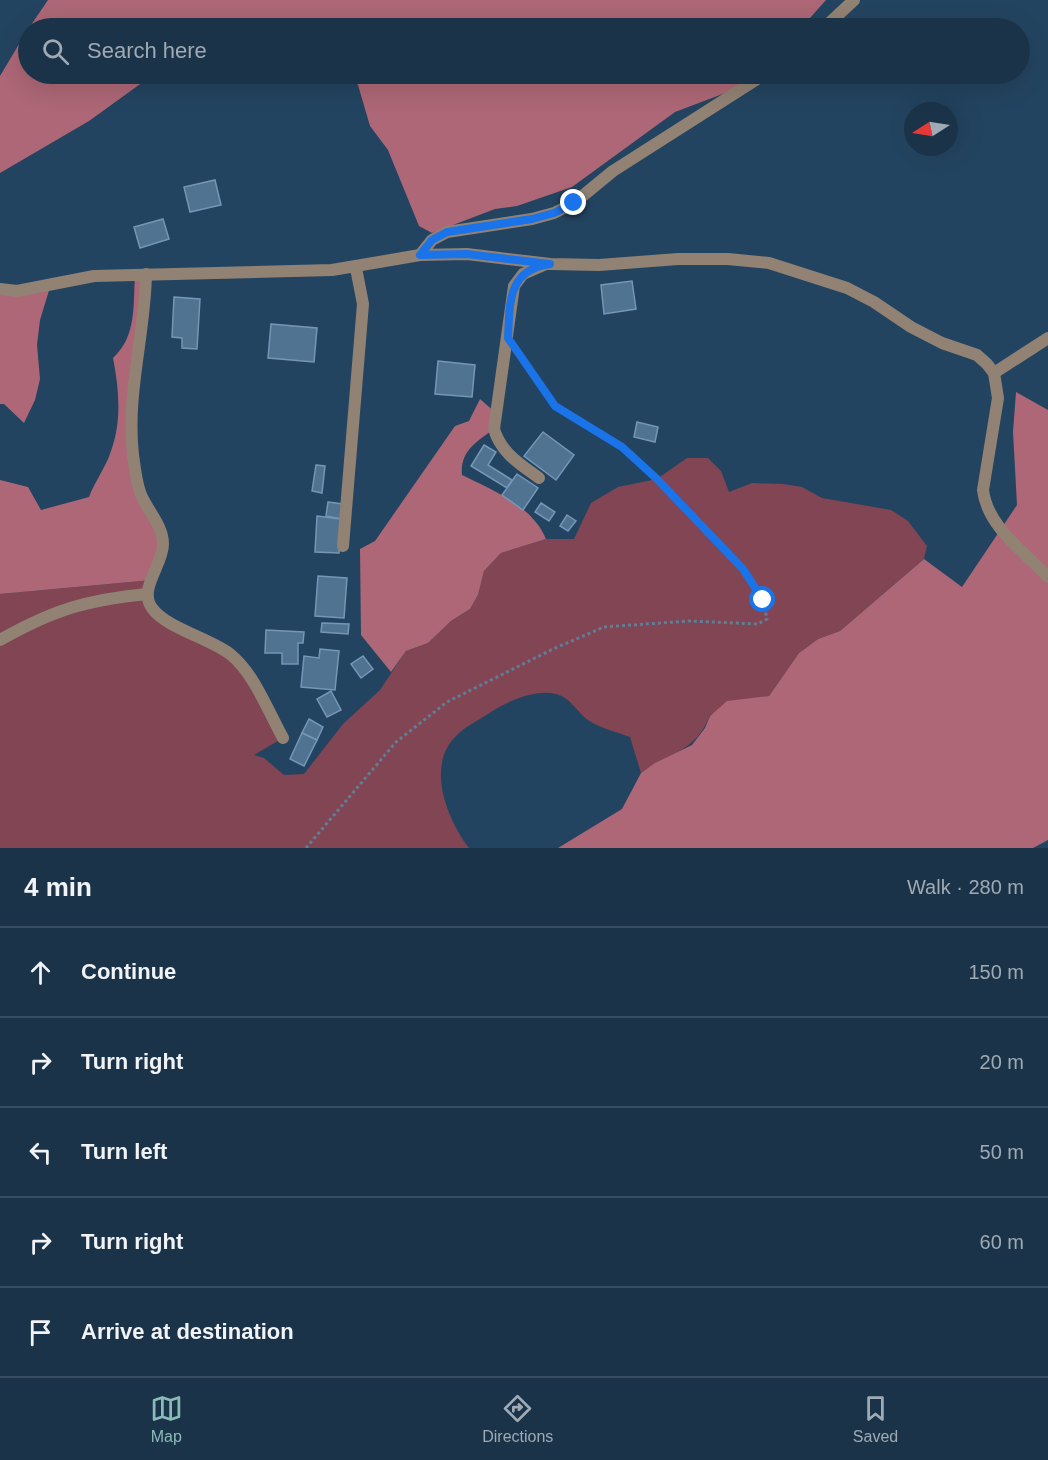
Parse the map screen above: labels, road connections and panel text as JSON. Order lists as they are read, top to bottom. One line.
{"north":"left","page":{"search":"Search here","heading":["4 min","Walk · 280 m"],"list":[["Continue","150 m"],["Turn right","20 m"],["Turn left","50 m"],["Turn right","60 m"],"Arrive at destination"],"nav":["Map","Directions","Saved"]}}
